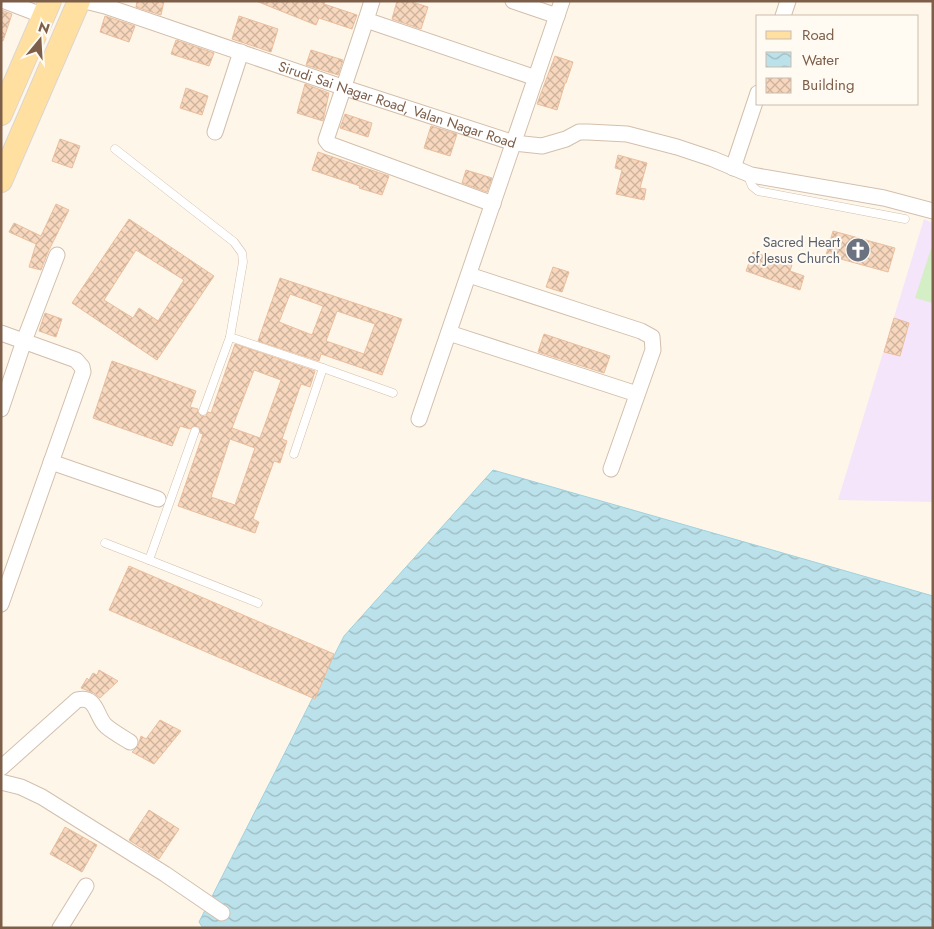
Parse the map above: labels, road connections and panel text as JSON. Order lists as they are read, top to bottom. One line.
{"streets":{"street":["Sirudi Sai Nagar Road, Valan Nagar Road"]},"places":{"church":["Sacred Heart of Jesus Church"]},"legend":["Road","Water","Building"],"north":"top"}
